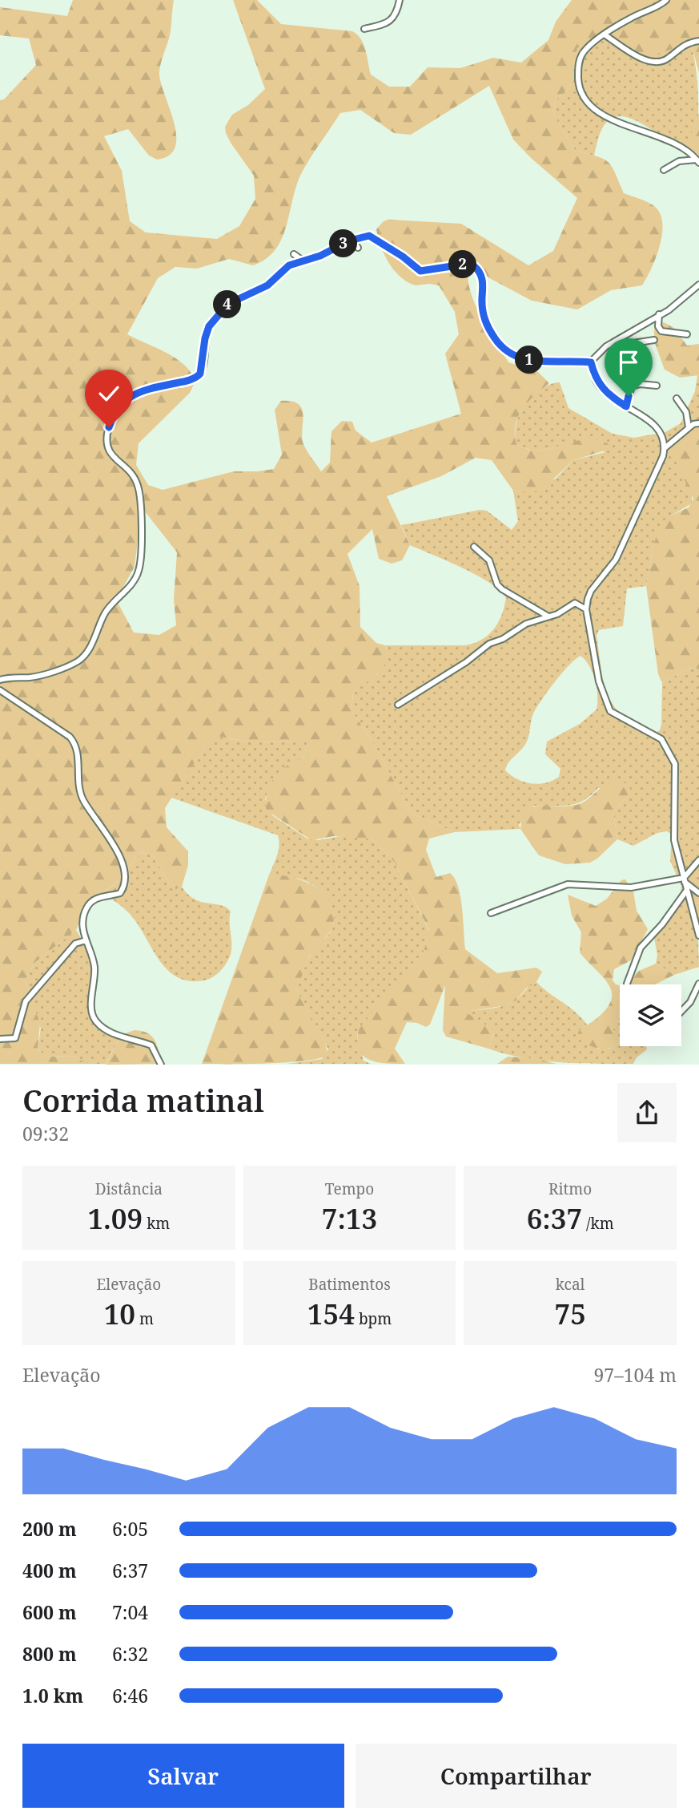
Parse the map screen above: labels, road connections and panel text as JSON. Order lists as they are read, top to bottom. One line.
{"page":{"pins":["3","2","4","1"],"heading":["Corrida matinal","09:32"],"stats":[["Distância","1.09 km"],["Tempo","7:13"],["Ritmo","6:37 /km"],["Elevação","10 m"],["Batimentos","154 bpm"],["kcal","75"]],"chart":["Elevação","97–104 m"],"list":[{"name":"200 m","note":"6:05"},{"name":"400 m","note":"6:37"},{"name":"600 m","note":"7:04"},{"name":"800 m","note":"6:32"},{"name":"1.0 km","note":"6:46"}],"buttons":["Salvar","Compartilhar"]}}
